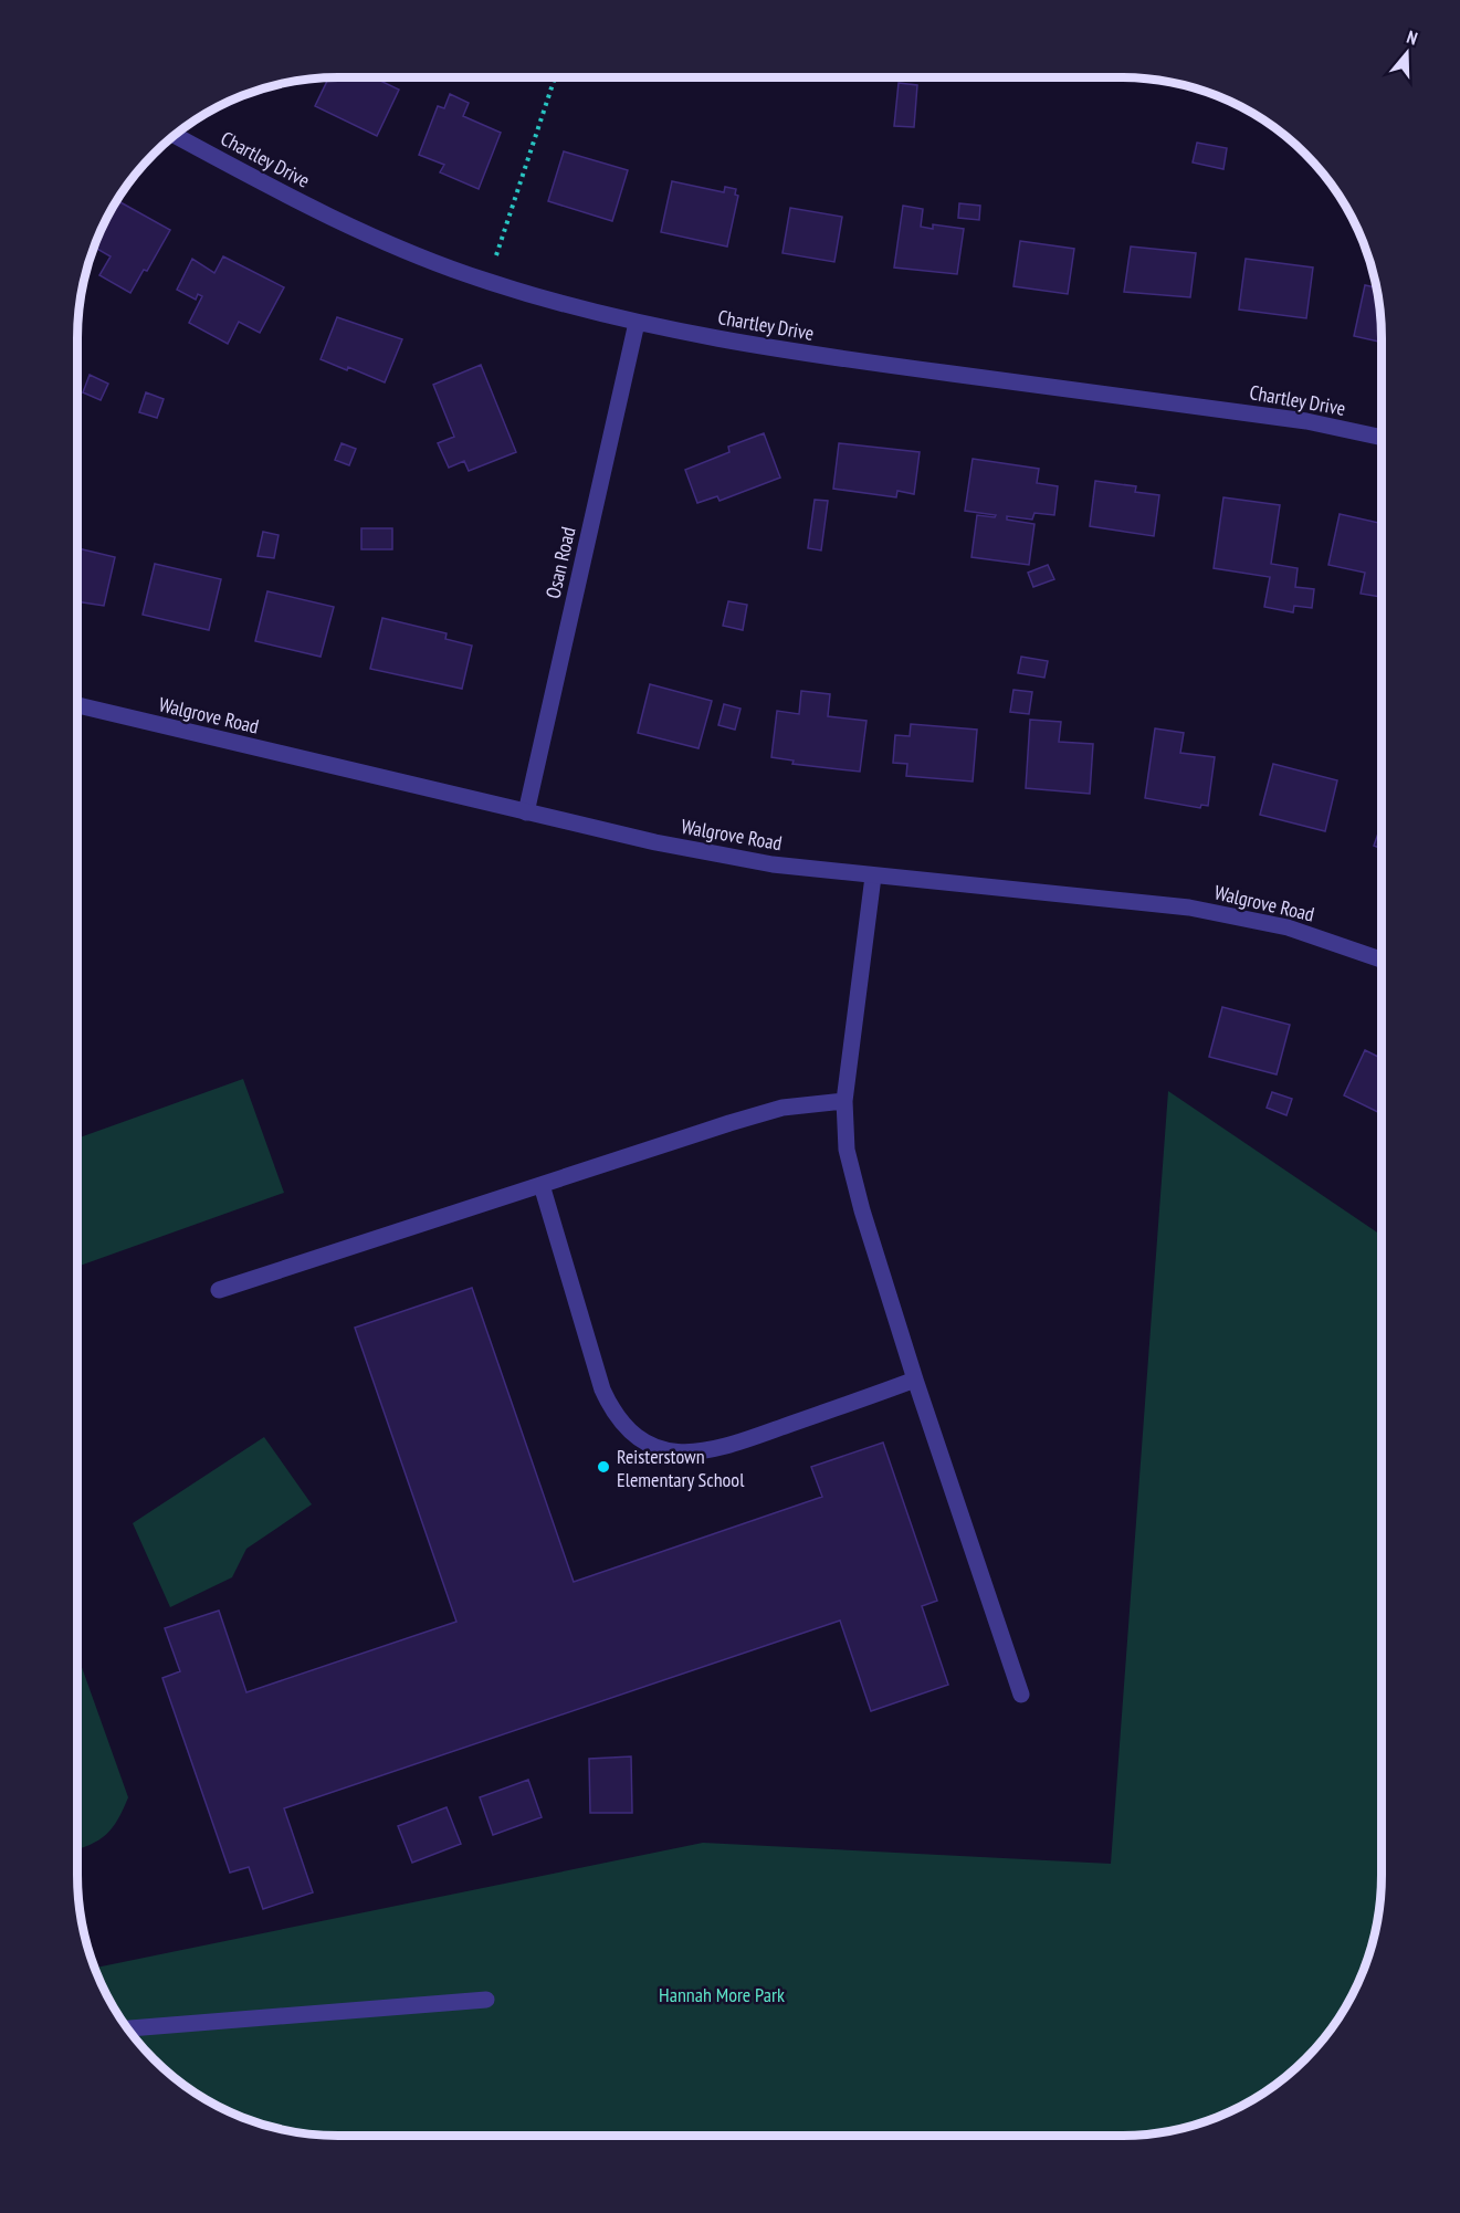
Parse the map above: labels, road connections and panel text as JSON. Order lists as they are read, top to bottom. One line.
{"streets":{"street":["Chartley Drive","Osan Road","Walgrove Road"]},"crossings":[["Chartley Drive","Osan Road"],["Osan Road","Walgrove Road"]],"parks":["Hannah More Park"],"places":["Reisterstown Elementary School"],"north":"top"}
